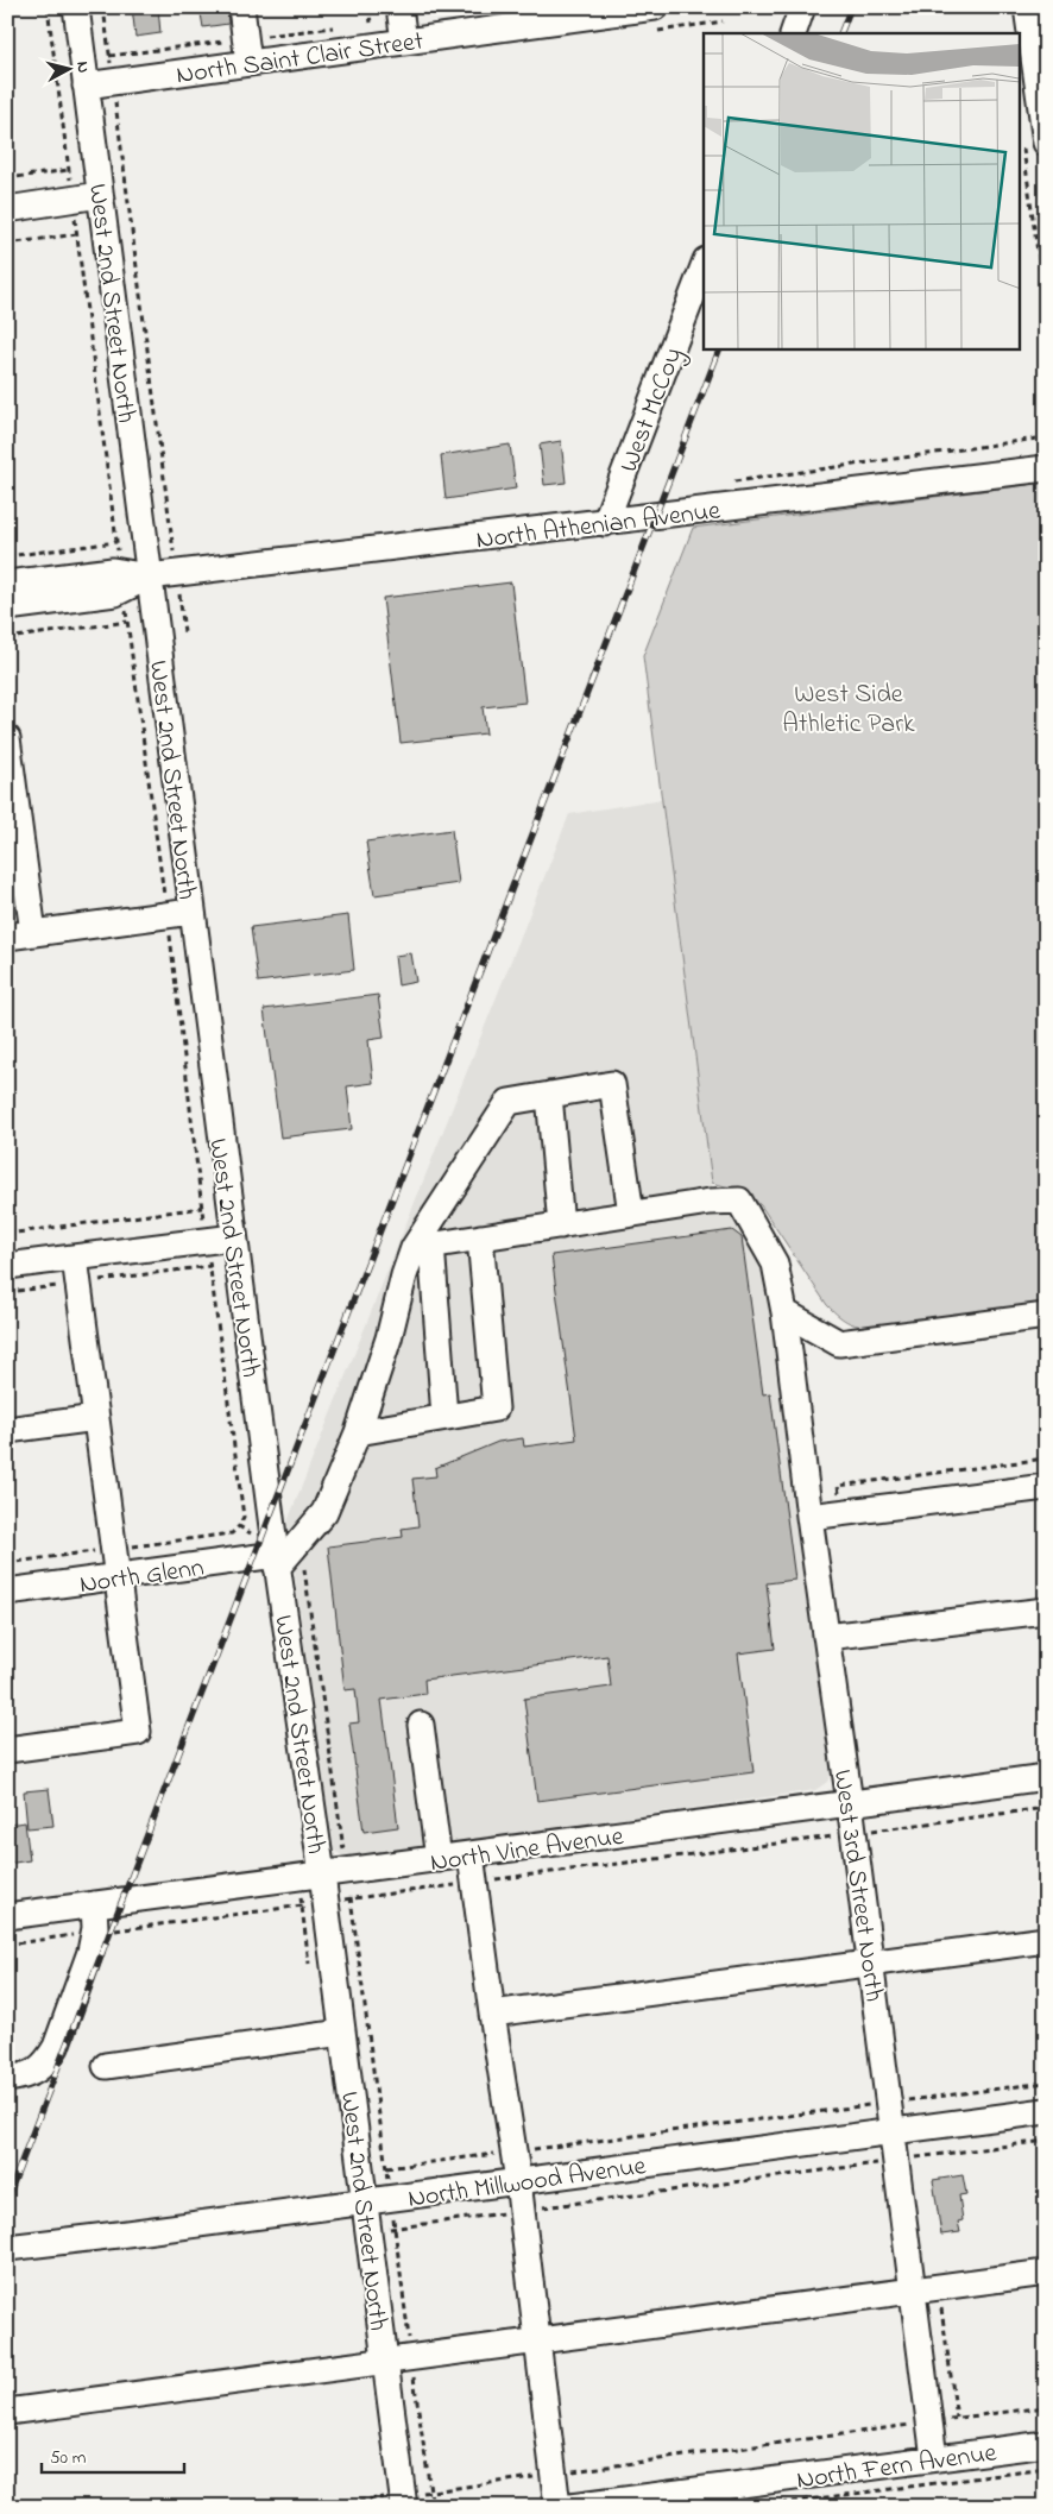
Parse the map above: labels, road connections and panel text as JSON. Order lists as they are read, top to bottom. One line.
{"streets":{"street":["North Saint Clair Street","West 2nd Street North","West McCoy","North Athenian Avenue","North Glenn","North Vine Avenue","West 3rd Street North","North Millwood Avenue","North Fern Avenue"]},"crossings":[["North Saint Clair Street","West 2nd Street North"],["West 2nd Street North","North Athenian Avenue"],["West 2nd Street North","North Glenn"],["West 2nd Street North","North Vine Avenue"],["West 2nd Street North","North Millwood Avenue"],["West McCoy","North Athenian Avenue"],["North Vine Avenue","West 3rd Street North"],["West 3rd Street North","North Millwood Avenue"],["West 3rd Street North","North Fern Avenue"]],"parks":["West Side Athletic Park"],"scale_bar":"50 m","north":"right"}
